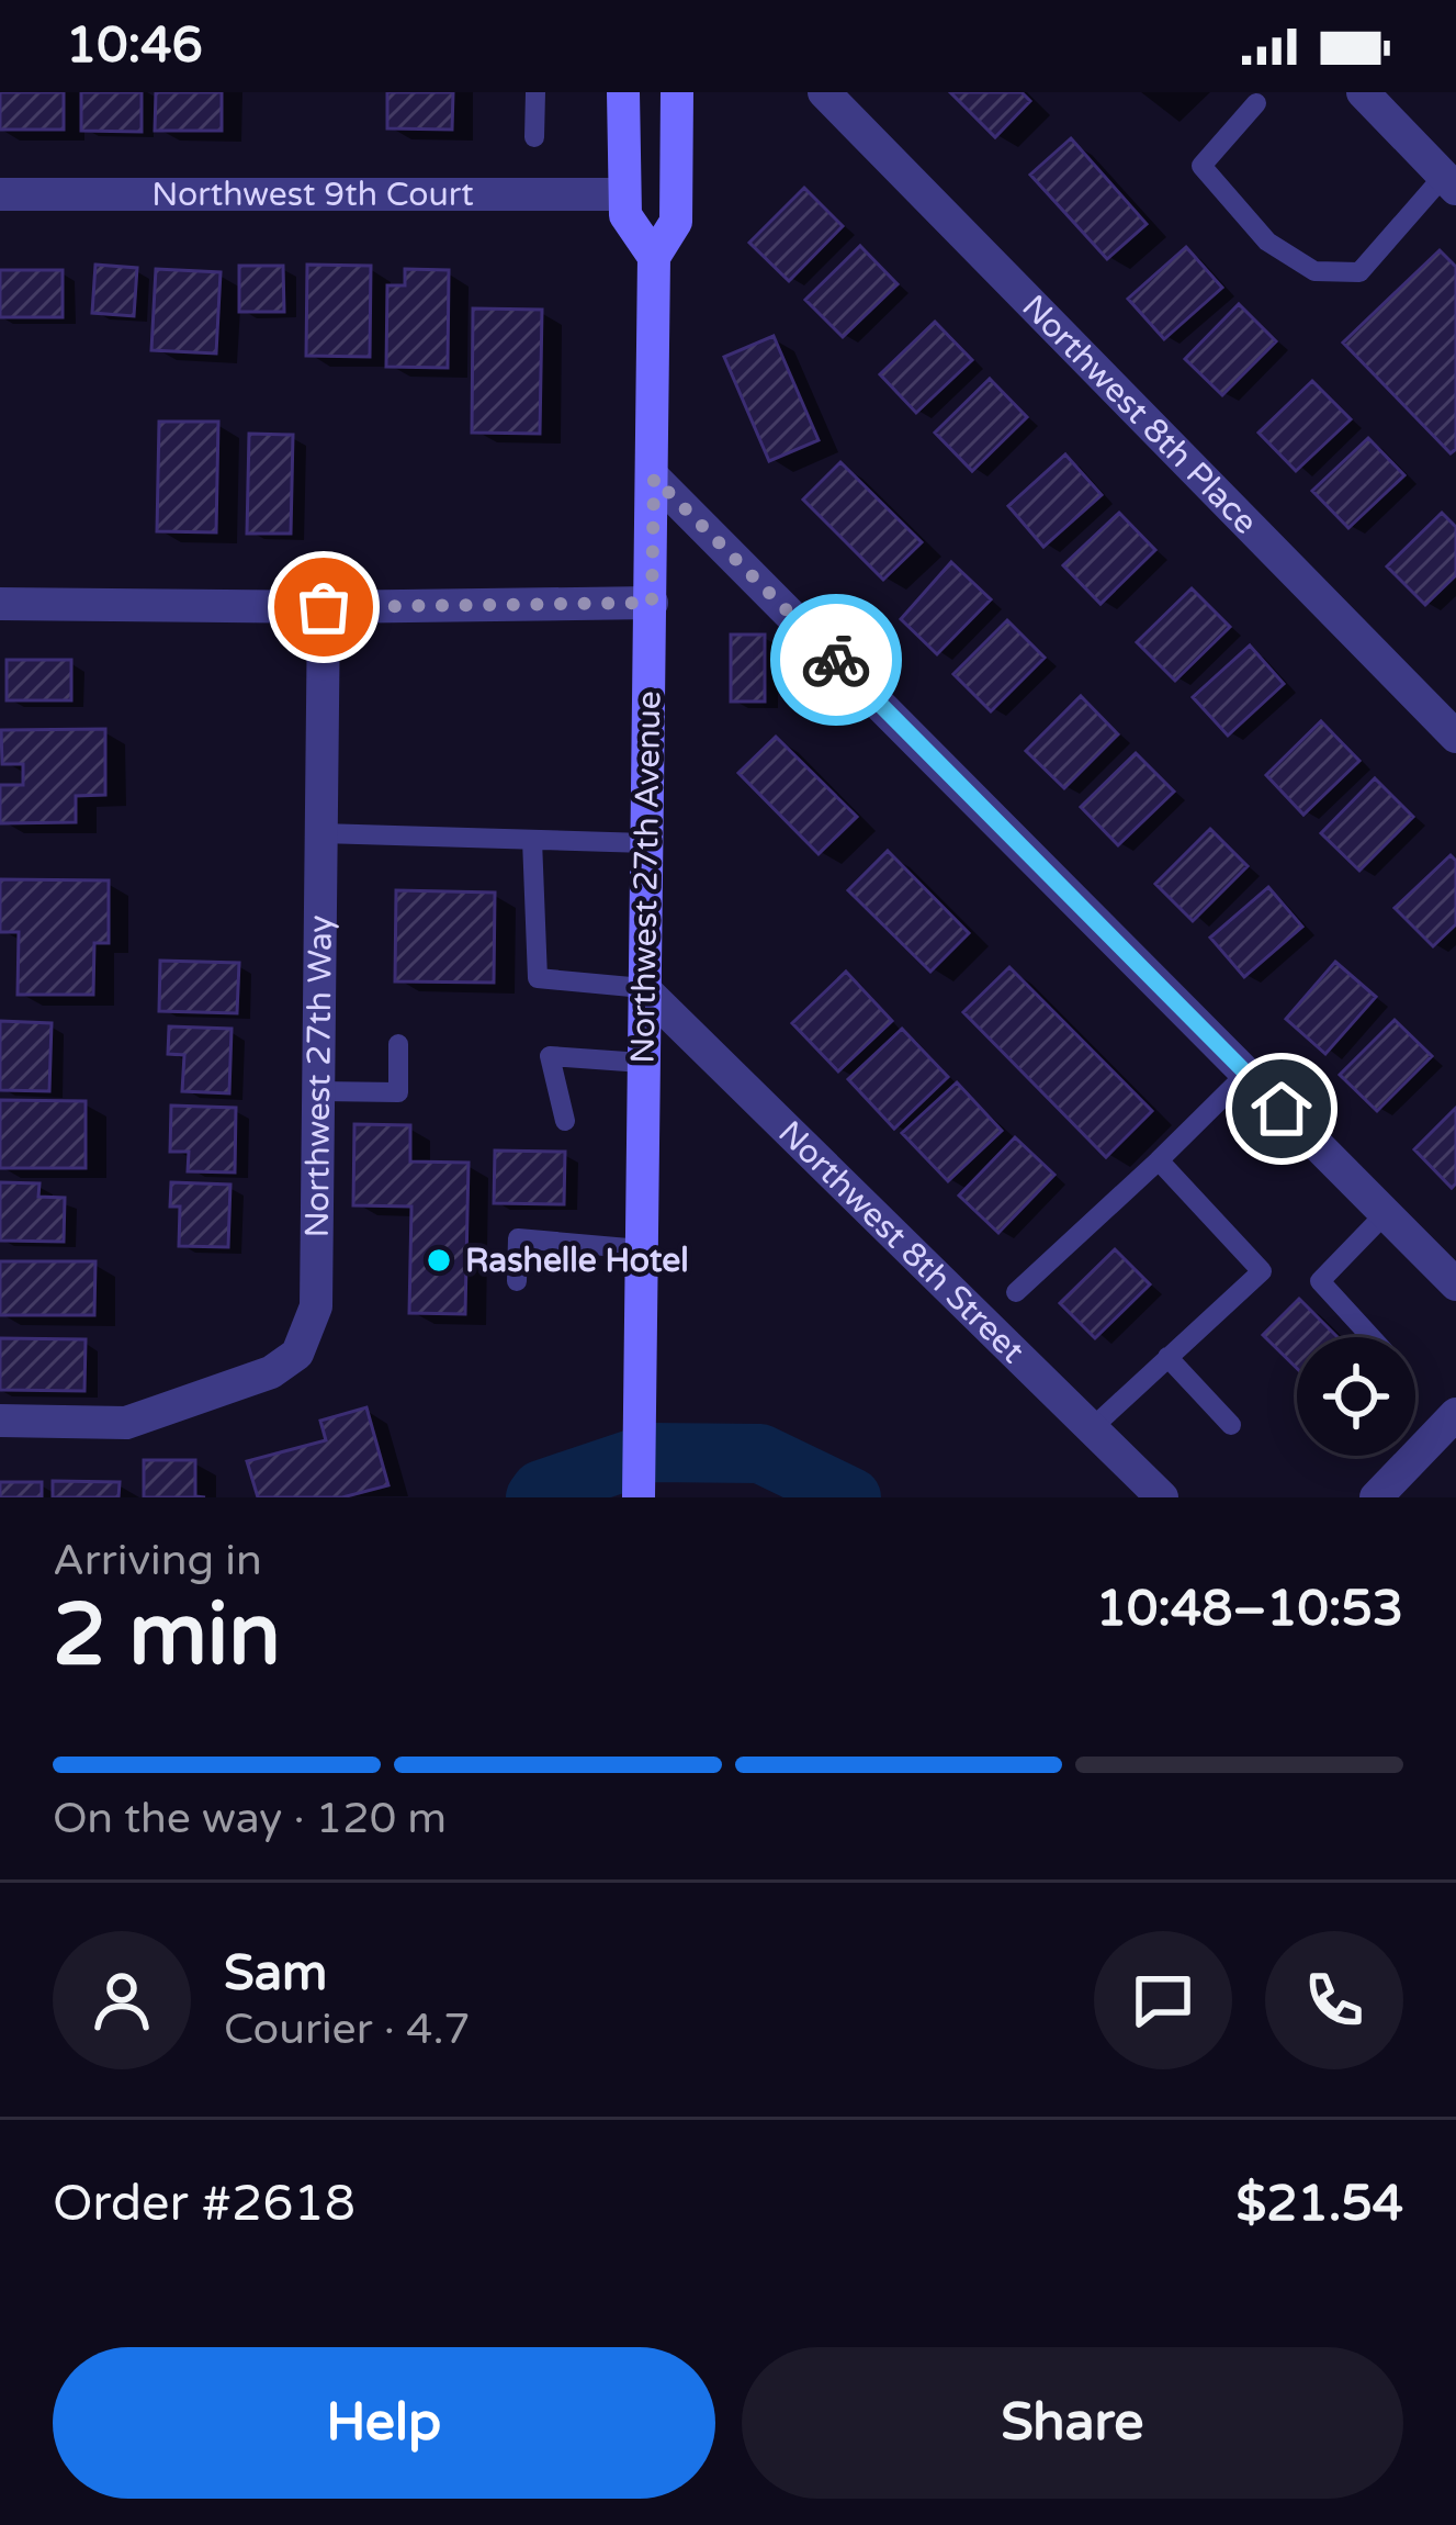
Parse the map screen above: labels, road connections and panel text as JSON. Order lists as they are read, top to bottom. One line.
{"streets":{"street":["Northwest 9th Court","Northwest 8th Place","Northwest 27th Avenue","Northwest 27th Way","Northwest 8th Street"]},"crossings":[["Northwest 9th Court","Northwest 27th Avenue"],["Northwest 27th Avenue","Northwest 8th Street"]],"places":["Rashelle Hotel"],"page":{"status":"10:46","heading":["2 min","Arriving in","10:48–10:53"],"panel":["Sam","Courier · 4.7","Order #2618","$21.54"],"bar":"On the way · 120 m","buttons":["Help","Share"]}}
